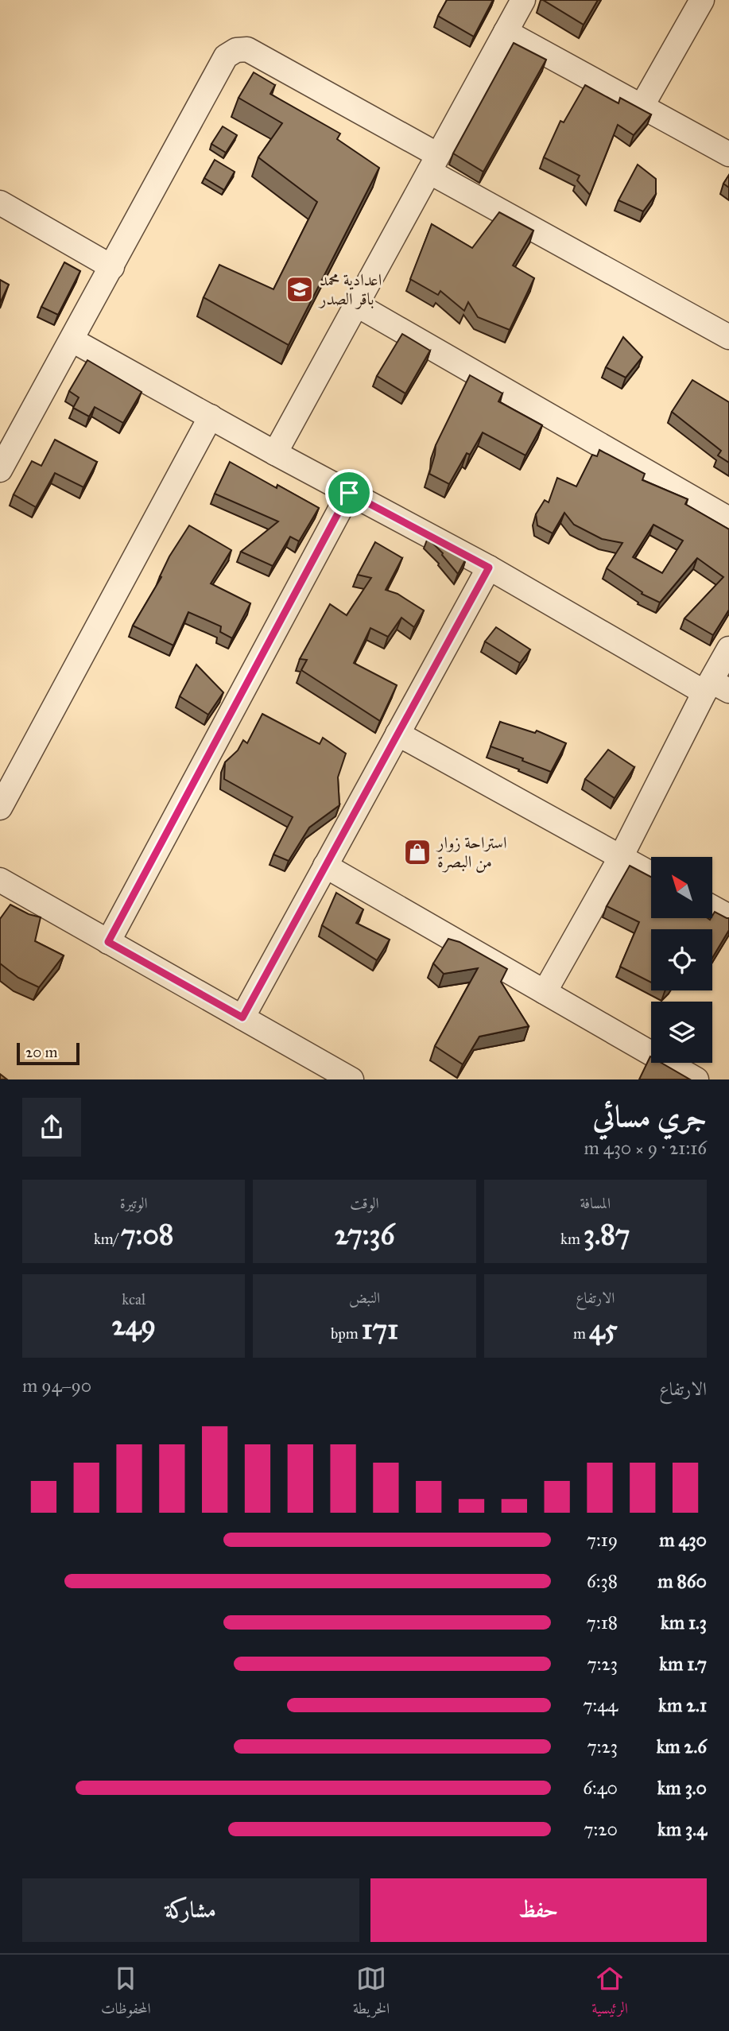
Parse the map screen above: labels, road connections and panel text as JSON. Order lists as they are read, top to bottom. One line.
{"places":{"school or university":["اعدادية محمد باقر الصدر"],"shop":["استراحة زوار من البصرة"]},"scale_bar":"20 m","north":"top left","page":{"scale":"20 m","heading":["جري مسائي","21:16 · 9 × 430 m"],"stats":[["المسافة","3.87 km"],["الوقت","27:36"],["الوتيرة","7:08 /km"],["الارتفاع","45 m"],["النبض","171 bpm"],["kcal","249"]],"chart":["الارتفاع","90–94 m"],"list":[{"name":"430 m","note":"7:19"},{"name":"860 m","note":"6:38"},{"name":"1.3 km","note":"7:18"},{"name":"1.7 km","note":"7:23"},{"name":"2.1 km","note":"7:44"},{"name":"2.6 km","note":"7:23"},{"name":"3.0 km","note":"6:40"},{"name":"3.4 km","note":"7:20"}],"buttons":["حفظ","مشاركة"],"tabs":["الرئيسية","الخريطة","المحفوظات"]}}
